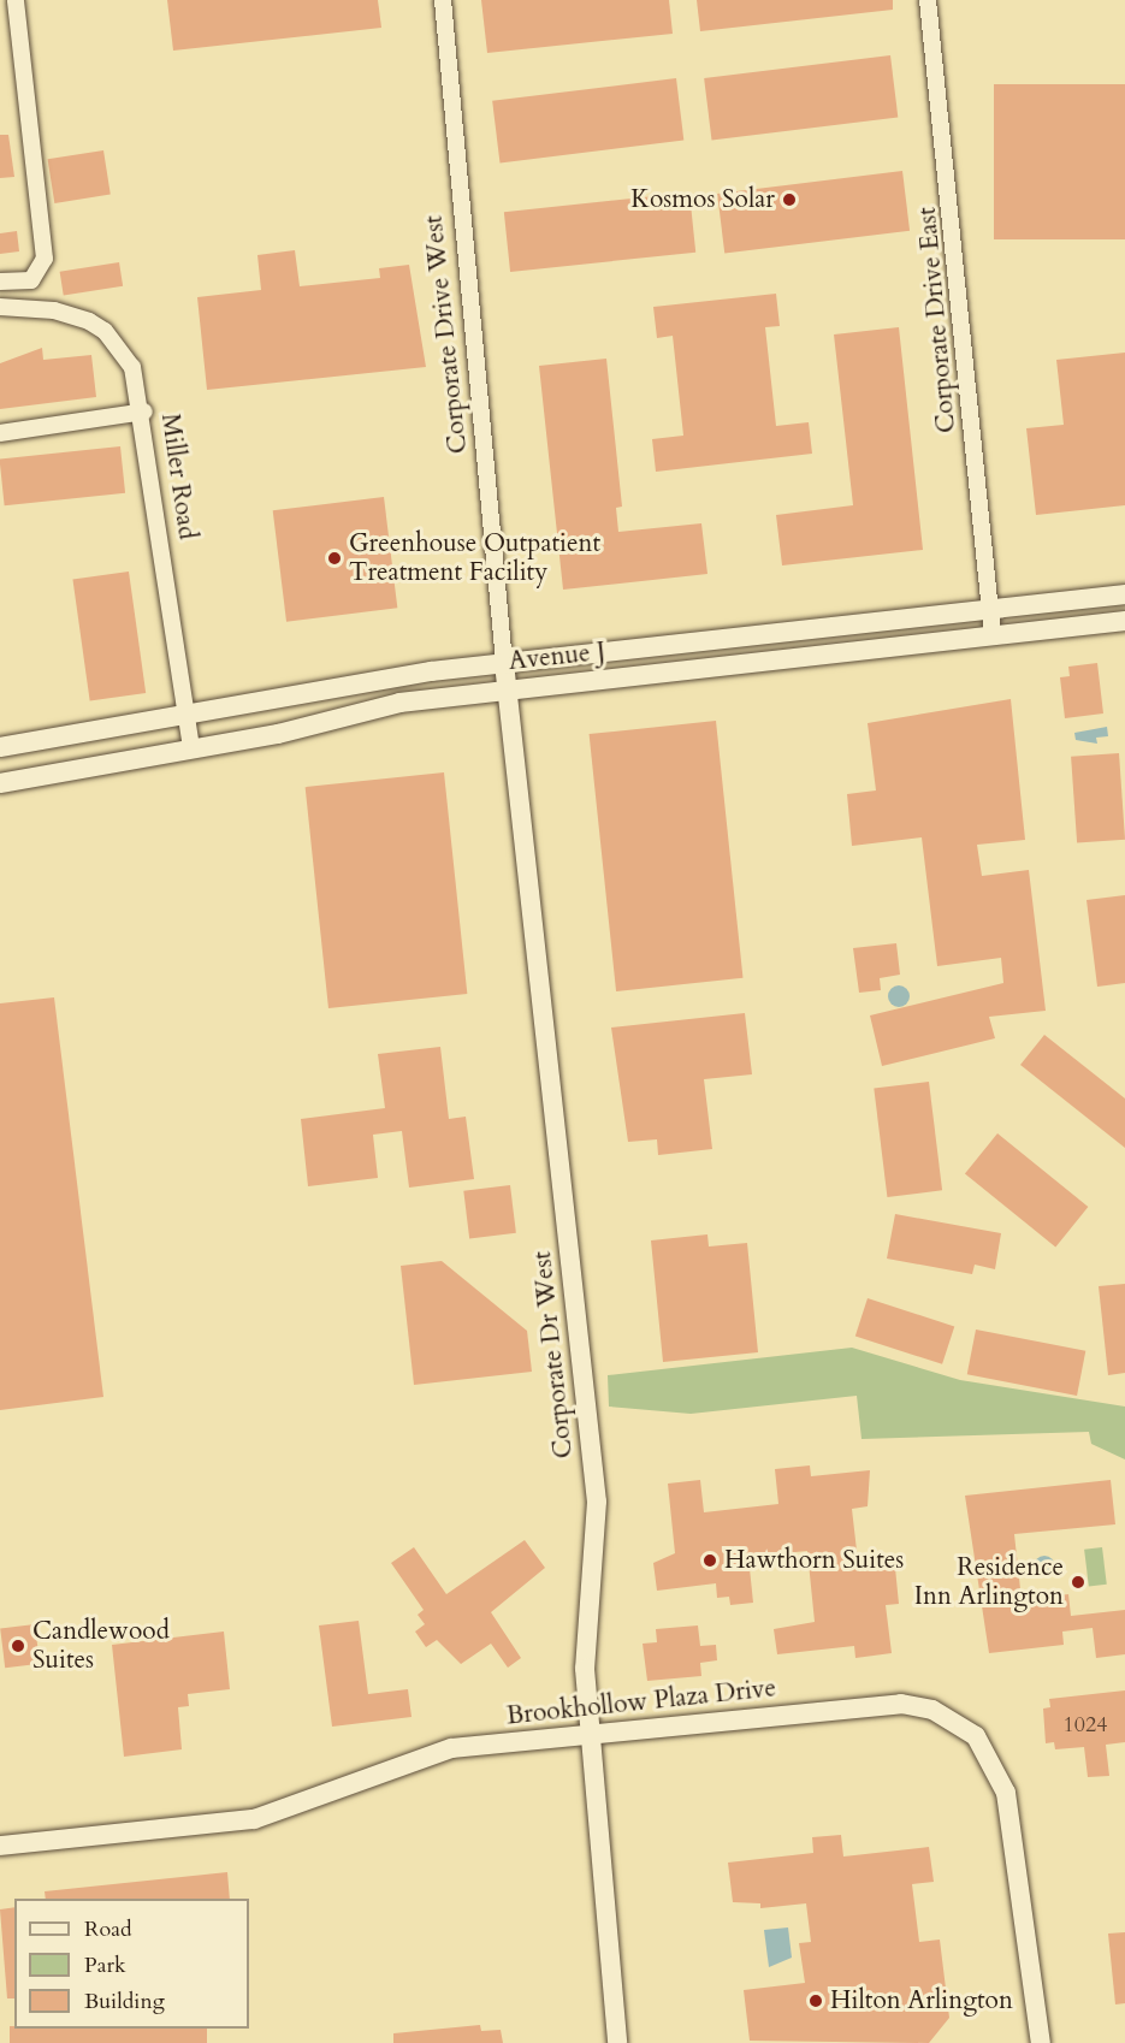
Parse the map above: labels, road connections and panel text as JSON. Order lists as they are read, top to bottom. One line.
{"streets":{"street":["Corporate Drive East","Corporate Drive West","Miller Road","Avenue J","Corporate Dr West","Brookhollow Plaza Drive"]},"crossings":[["Corporate Drive East","Avenue J"],["Corporate Drive West","Avenue J"],["Corporate Drive West","Corporate Dr West"],["Miller Road","Avenue J"],["Avenue J","Corporate Dr West"],["Corporate Dr West","Brookhollow Plaza Drive"]],"places":["Kosmos Solar","Greenhouse Outpatient Treatment Facility","Hawthorn Suites","Residence Inn Arlington","Candlewood Suites","Hilton Arlington"],"house_numbers":["1024"],"legend":["Road","Park","Building"]}
